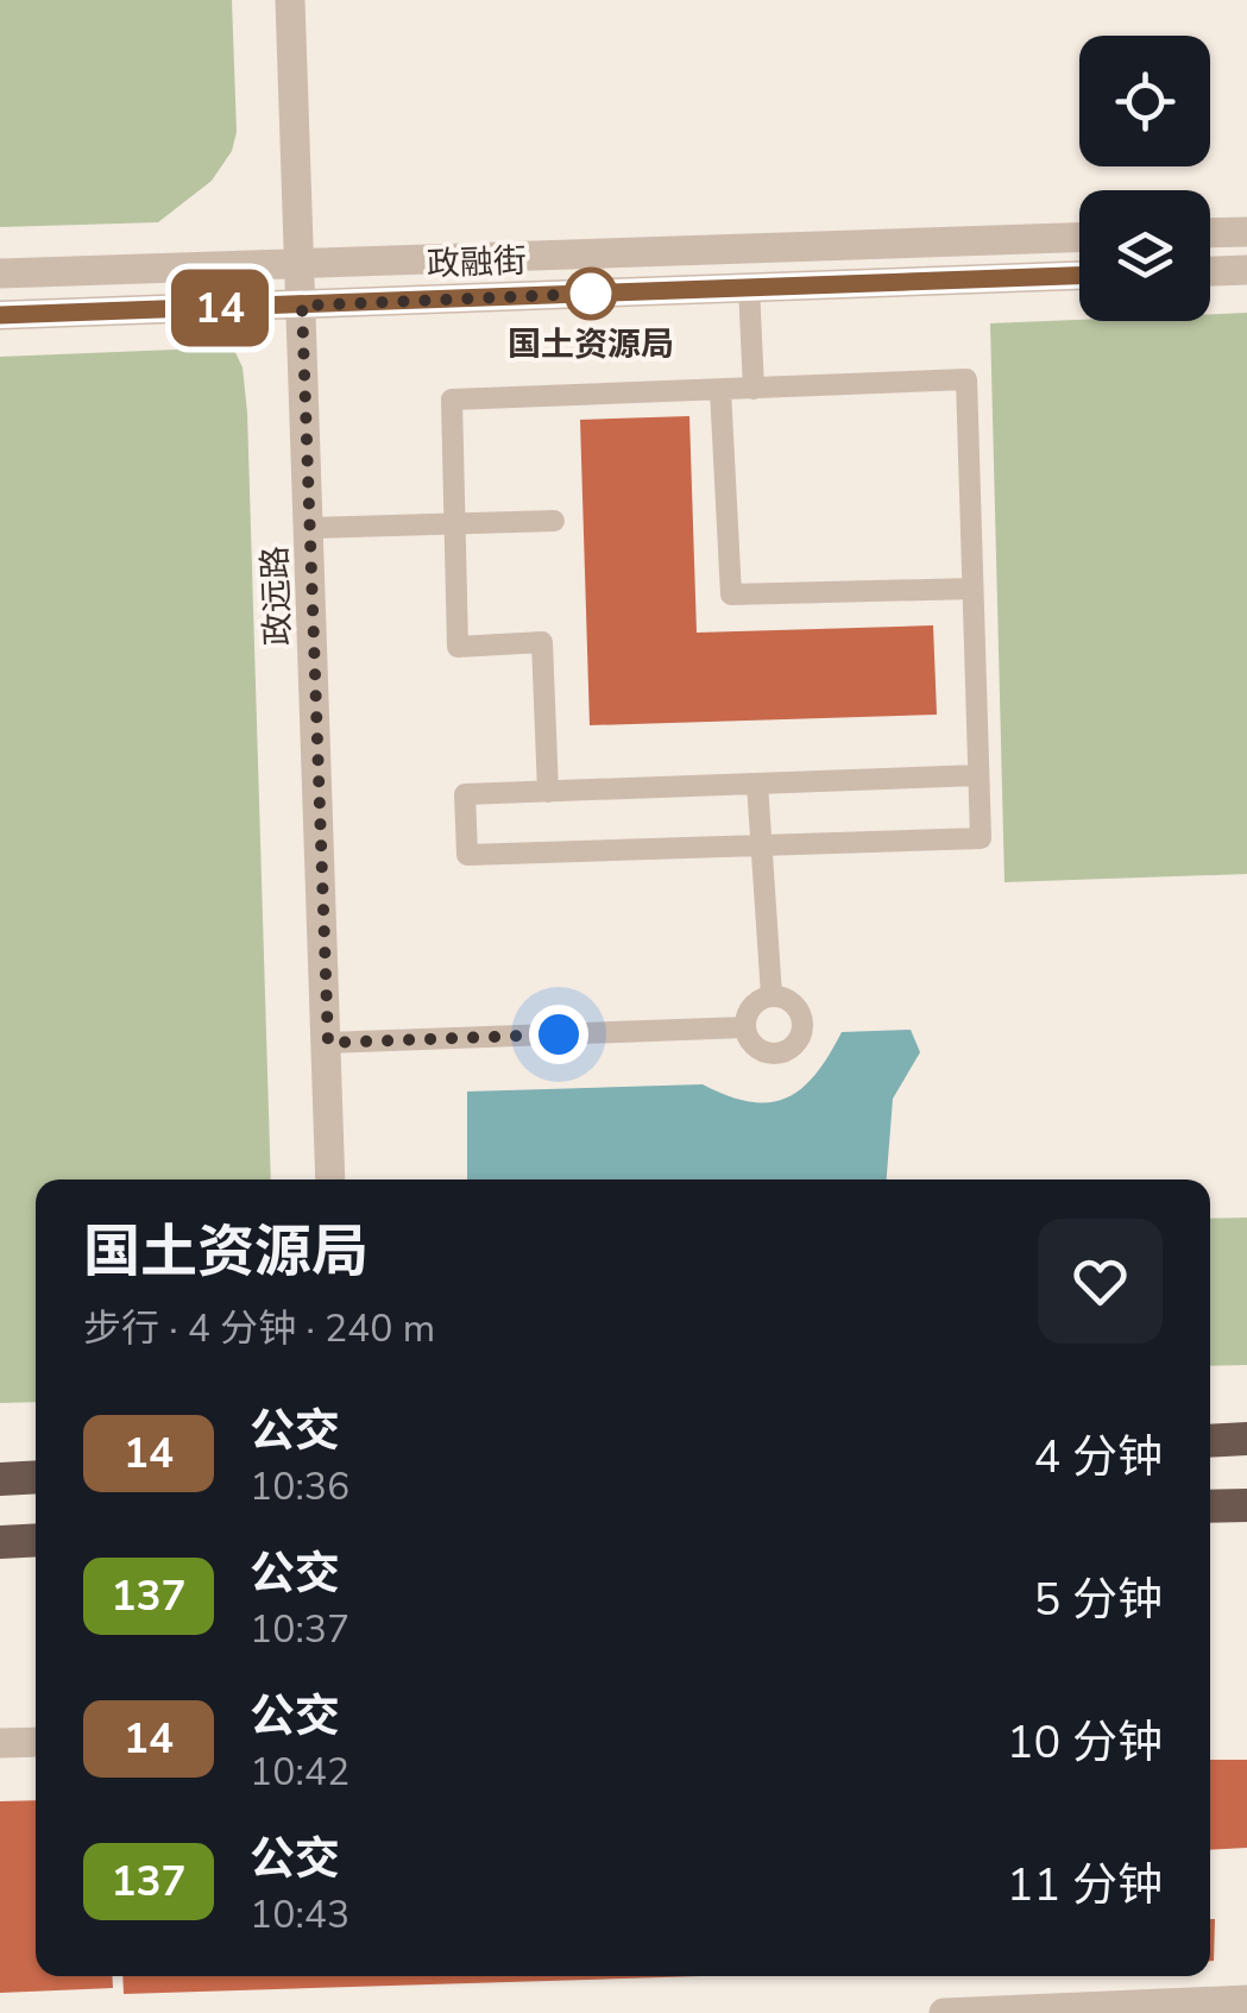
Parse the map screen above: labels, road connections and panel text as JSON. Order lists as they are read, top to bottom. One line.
{"streets":{"street":["政融街","政远路"]},"crossings":[["政融街","政远路"]],"places":["国土资源局"],"lines":["bus line 14"],"page":{"on_map":"14","heading":["国土资源局","步行 · 4 分钟 · 240 m"],"list":[{"mark":"14","name":"公交","note":"10:36","value":"4 分钟"},{"mark":"137","name":"公交","note":"10:37","value":"5 分钟"},{"mark":"14","name":"公交","note":"10:42","value":"10 分钟"},{"mark":"137","name":"公交","note":"10:43","value":"11 分钟"}]}}
